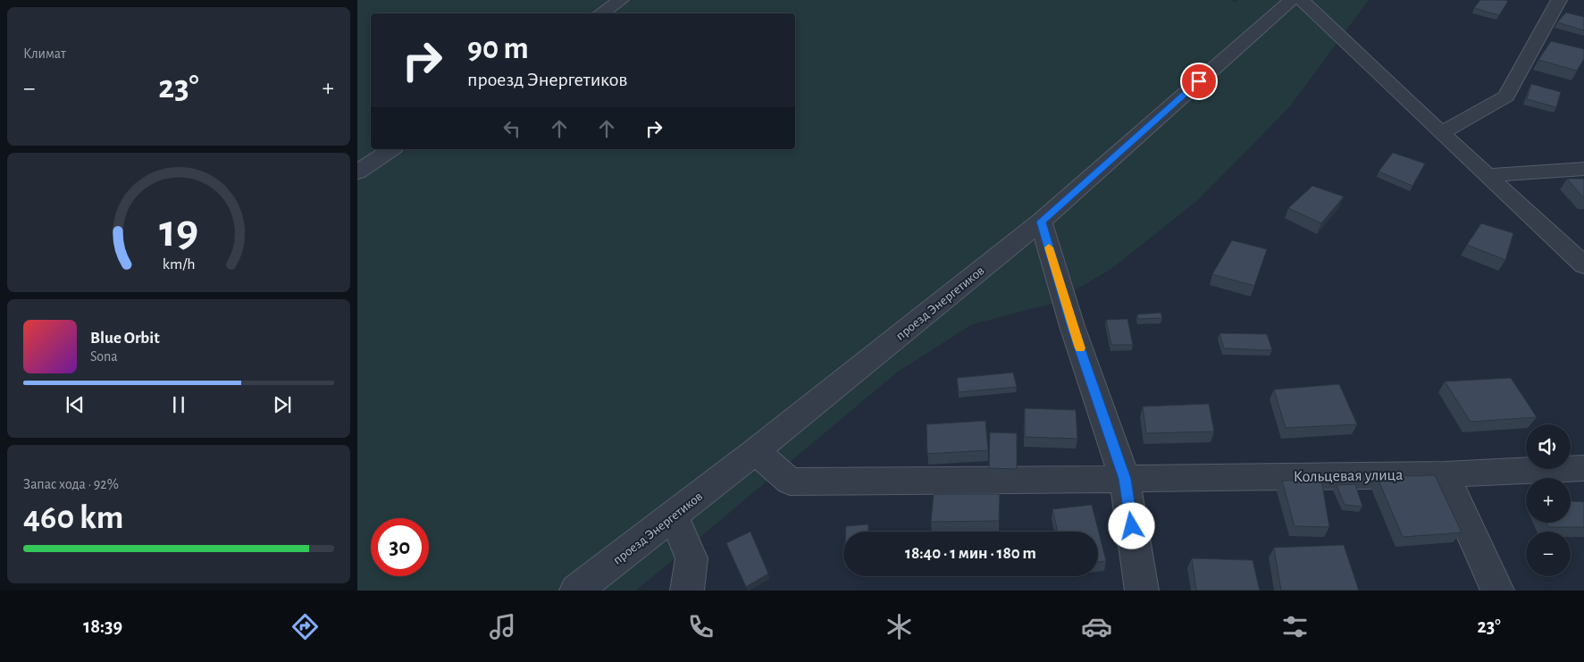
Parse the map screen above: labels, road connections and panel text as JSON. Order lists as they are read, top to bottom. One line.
{"streets":{"street":["проезд Энергетиков","Кольцевая улица"]},"crossings":[["проезд Энергетиков","Кольцевая улица"]],"page":{"tile":["Климат",["Запас хода · 92%","460 km"]],"turn":["90 m","проезд Энергетиков"],"heat":["−","23°","+"],"song":["Blue Orbit","Sona"],"map_buttons":["+","−"],"limit":"30","trip":"18:40 · 1 мин · 180 m","tabs":["18:39","23°"],"gauge":["19","km/h"]}}
